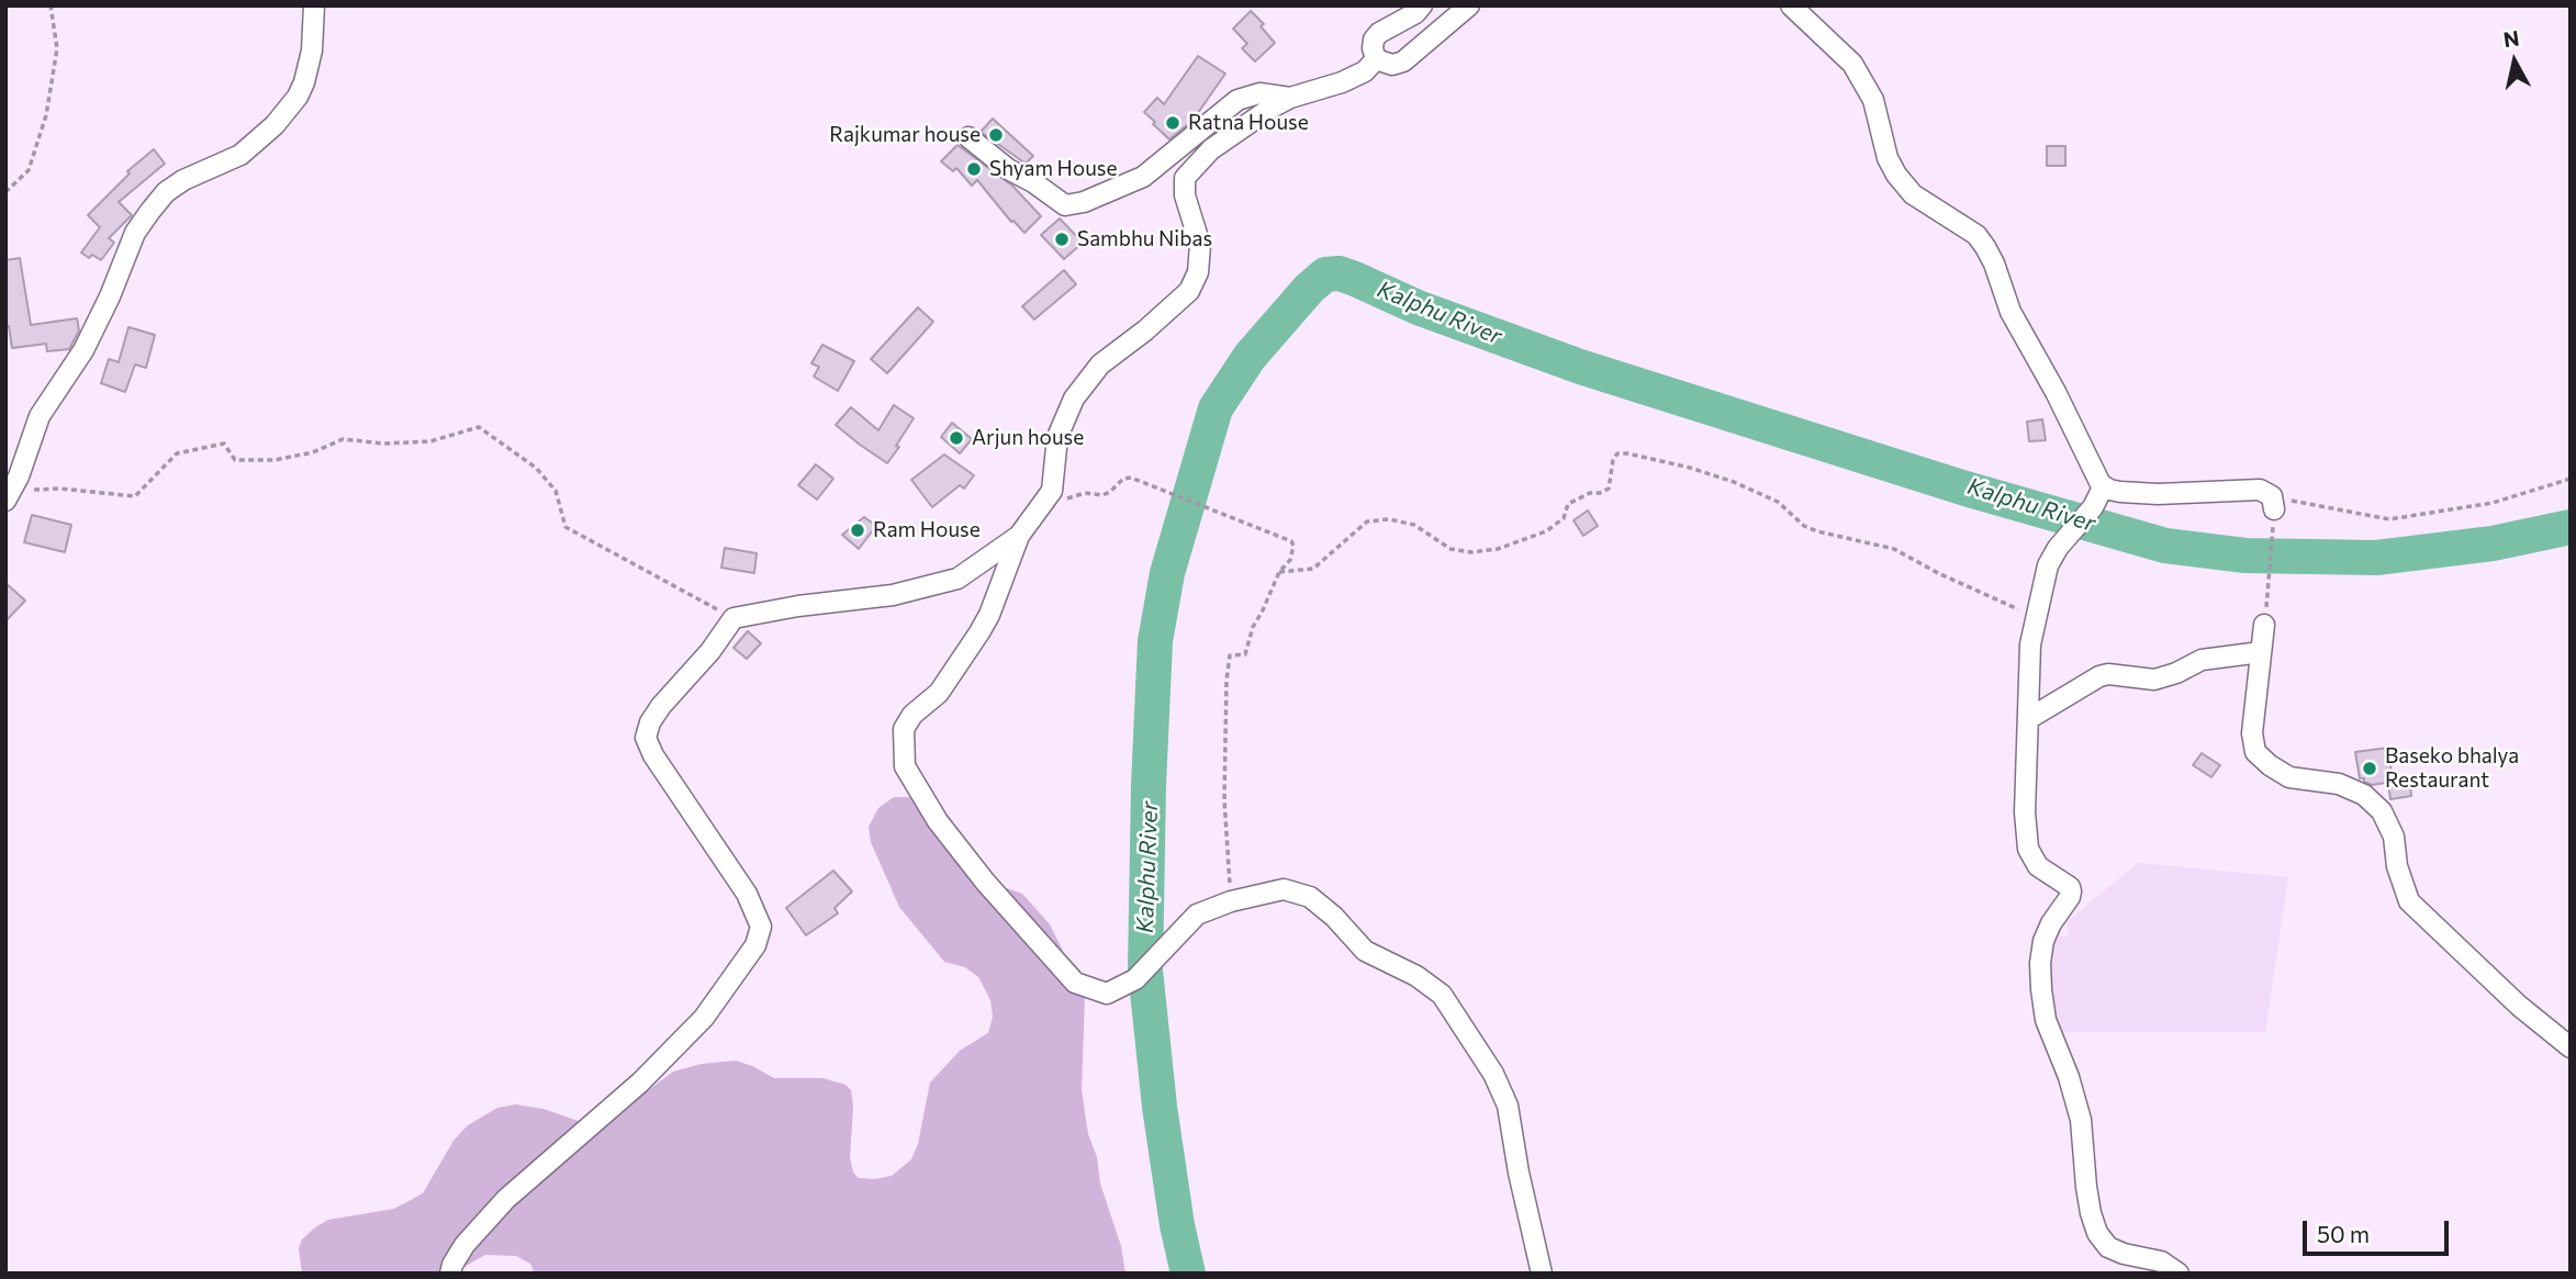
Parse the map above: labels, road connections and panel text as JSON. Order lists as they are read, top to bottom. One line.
{"water":["Kalphu River"],"places":["Ratna House","Rajkumar house","Shyam House","Sambhu Nibas","Arjun house","Ram House","Baseko bhalya Restaurant"],"scale_bar":"50 m","north":"top"}
